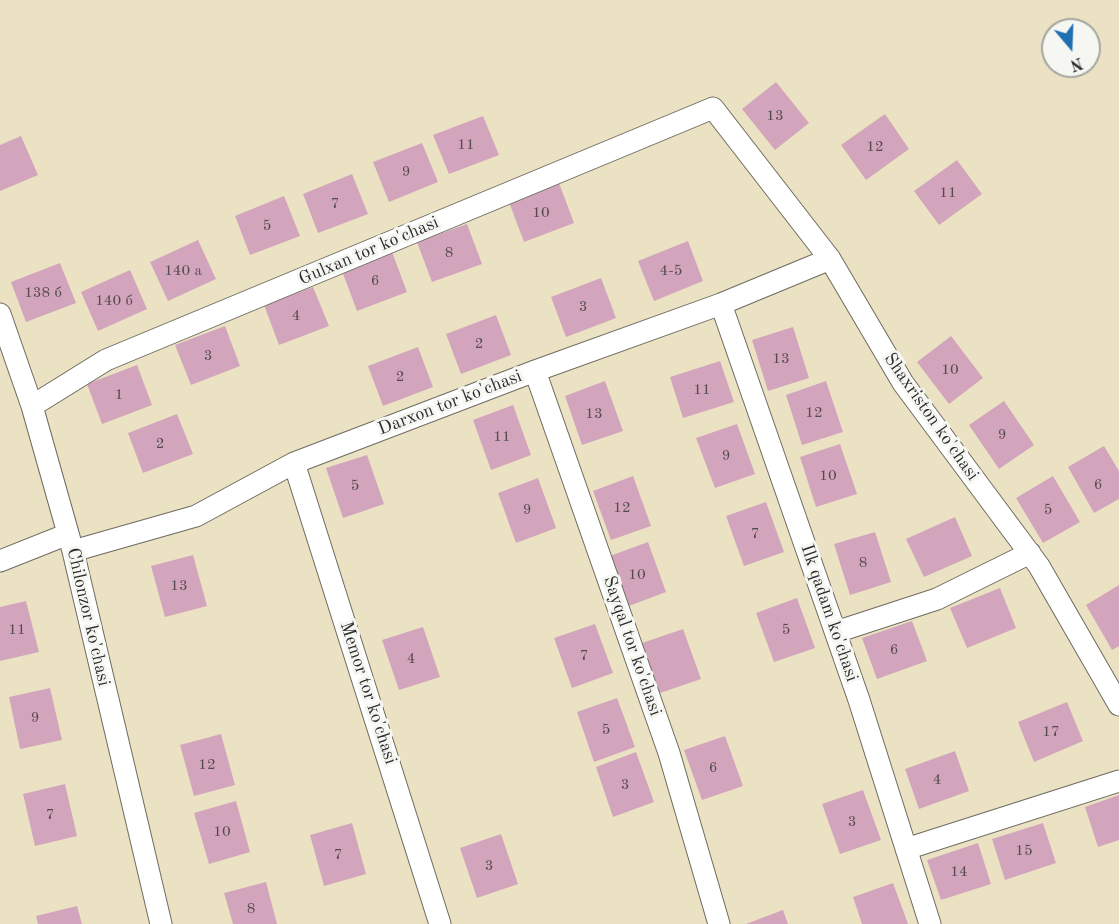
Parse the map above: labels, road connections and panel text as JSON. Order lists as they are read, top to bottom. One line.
{"streets":{"street":["Gulxan tor ko'chasi","Darxon tor ko'chasi","Shaxriston ko'chasi","Ilk qadam ko'chasi","Chilonzor ko'chasi","Sayqal tor ko'chasi","Memor tor ko'chasi"]},"crossings":[["Gulxan tor ko'chasi","Shaxriston ko'chasi"],["Gulxan tor ko'chasi","Chilonzor ko'chasi"],["Darxon tor ko'chasi","Shaxriston ko'chasi"],["Darxon tor ko'chasi","Ilk qadam ko'chasi"],["Darxon tor ko'chasi","Chilonzor ko'chasi"],["Darxon tor ko'chasi","Sayqal tor ko'chasi"],["Darxon tor ko'chasi","Memor tor ko'chasi"]],"house_numbers":["13","11","12","9","11","7","10","5","8","140 а","4-5","6","138 б","140 б","3","4","2","3","13","10","2","11","1","12","13","9","11","2","9","10","6","5","12","9","5","7","8","10","13","11","5","6","7","4","9","5","17","12","6","4","3","7","3","10","15","7","3","14","8"],"north":"bottom"}
